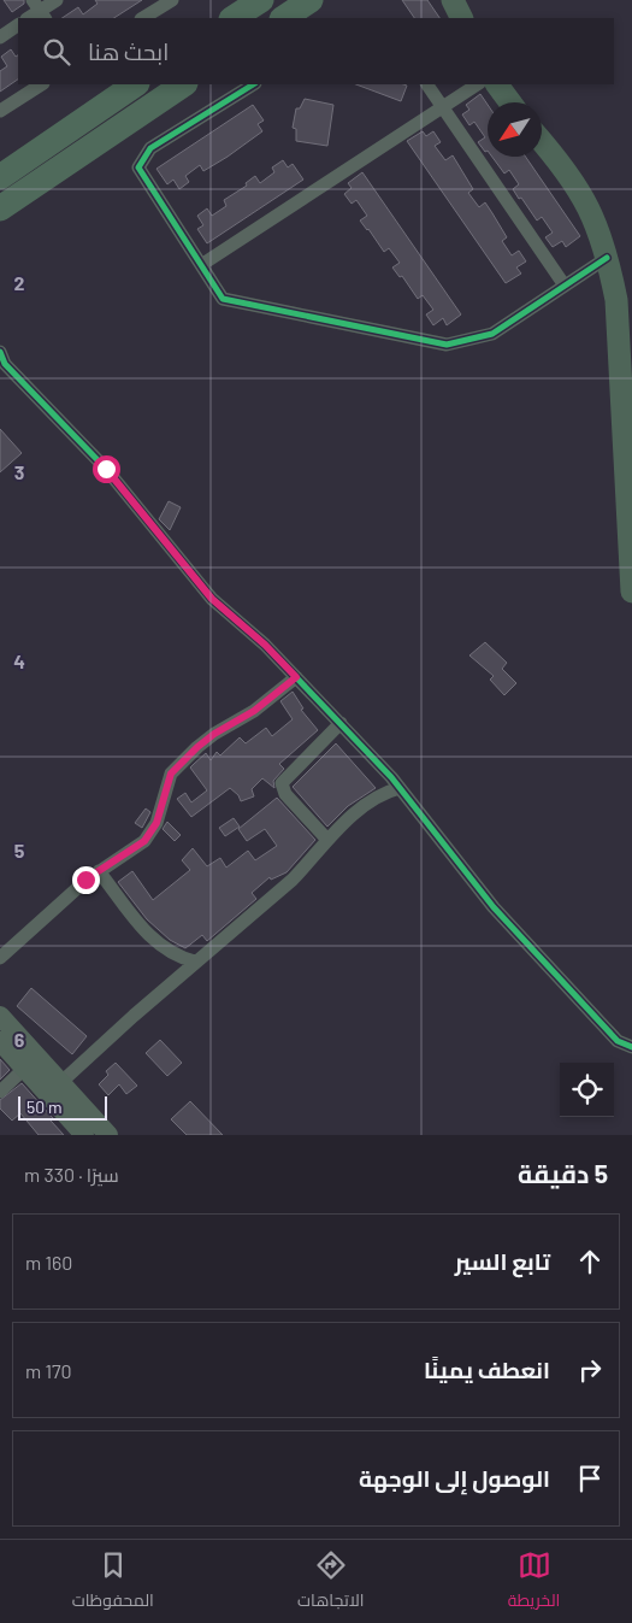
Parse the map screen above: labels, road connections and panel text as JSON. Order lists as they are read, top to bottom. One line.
{"scale_bar":"50 m","north":"bottom left","page":{"search":"ابحث هنا","scale":"50 m","heading":["5 دقيقة","سيرًا · 330 m"],"list":[["تابع السير","160 m"],["انعطف يمينًا","170 m"],"الوصول إلى الوجهة"],"nav":["الخريطة","الاتجاهات","المحفوظات"]},"grid":{"rows":["2","3","4","5","6"]}}
